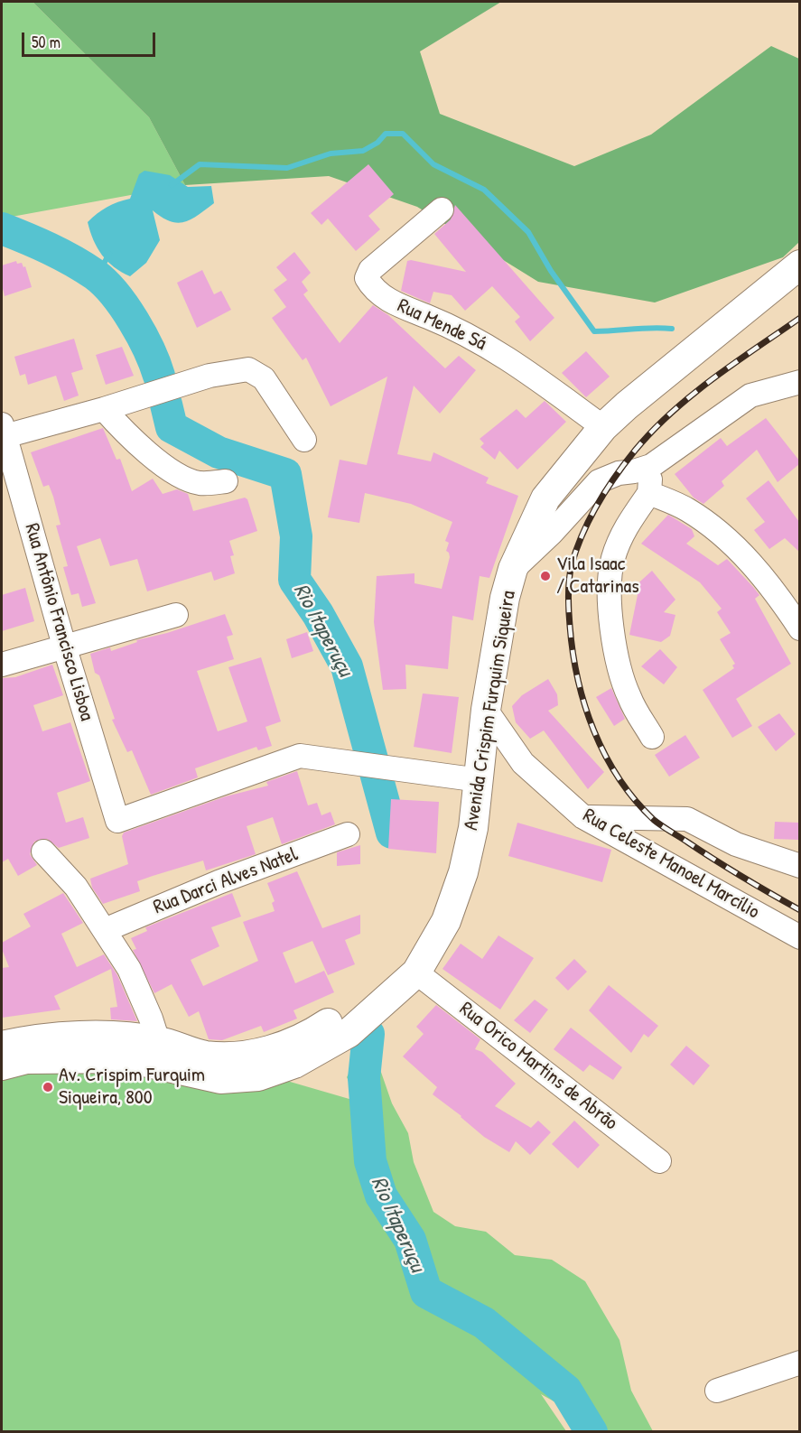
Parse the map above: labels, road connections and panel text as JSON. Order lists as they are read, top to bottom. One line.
{"streets":{"main road":["Avenida Crispim Furquim Siqueira"],"street":["Rua Mende Sá","Rua Antônio Francisco Lisboa","Rua Celeste Manoel Marcílio","Rua Darci Alves Natel","Rua Orico Martins de Abrão"]},"crossings":[["Rua Mende Sá","Avenida Crispim Furquim Siqueira"],["Rua Antônio Francisco Lisboa","Avenida Crispim Furquim Siqueira"],["Avenida Crispim Furquim Siqueira","Rua Celeste Manoel Marcílio"],["Avenida Crispim Furquim Siqueira","Rua Orico Martins de Abrão"]],"water":["Rio Itaperuçu"],"places":["Vila Isaac / Catarinas","Av. Crispim Furquim Siqueira, 800"],"scale_bar":"50 m"}
